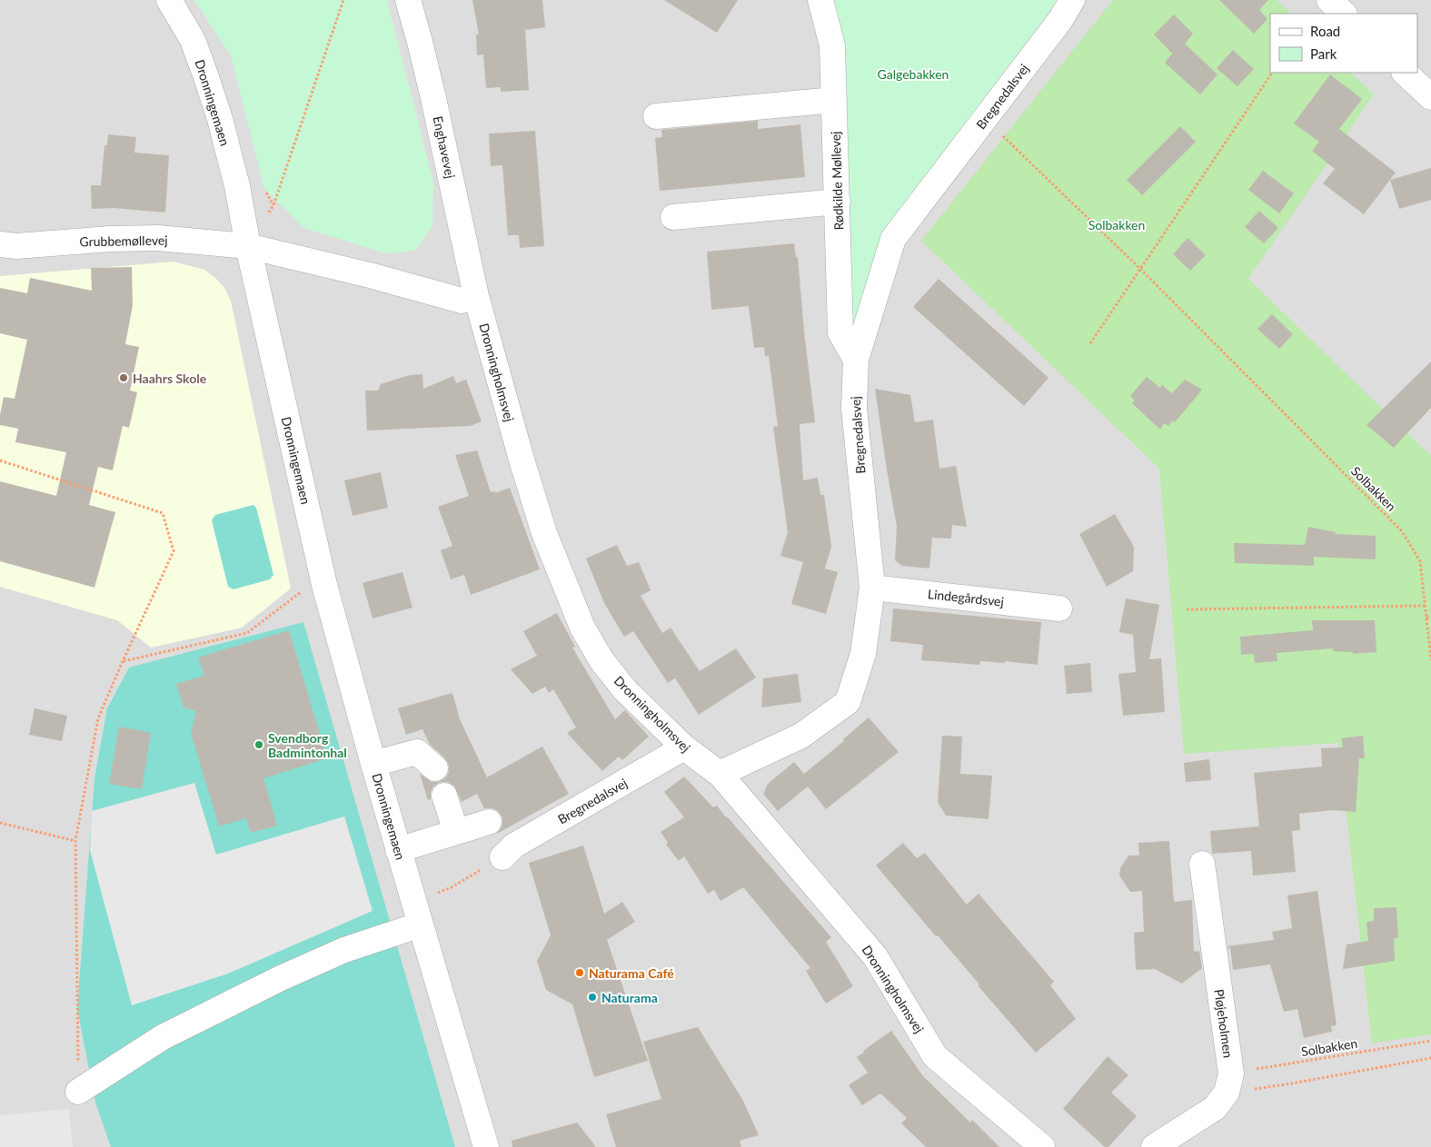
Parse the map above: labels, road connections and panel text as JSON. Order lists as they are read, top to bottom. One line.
{"streets":{"street":["Bregnedalsvej","Dronningemaen","Enghavevej","Rødkilde Møllevej","Grubbemøllevej","Dronningholmsvej","Lindegårdsvej","Pløjeholmen"],"path":["Solbakken"]},"crossings":[["Bregnedalsvej","Rødkilde Møllevej"],["Bregnedalsvej","Dronningholmsvej"],["Bregnedalsvej","Solbakken"],["Bregnedalsvej","Lindegårdsvej"],["Dronningemaen","Grubbemøllevej"],["Enghavevej","Dronningholmsvej"],["Solbakken","Pløjeholmen"]],"parks":["Galgebakken","Solbakken"],"places":["Haahrs Skole","Svendborg Badmintonhal","Naturama Café","Naturama"],"legend":["Road","Park"]}
